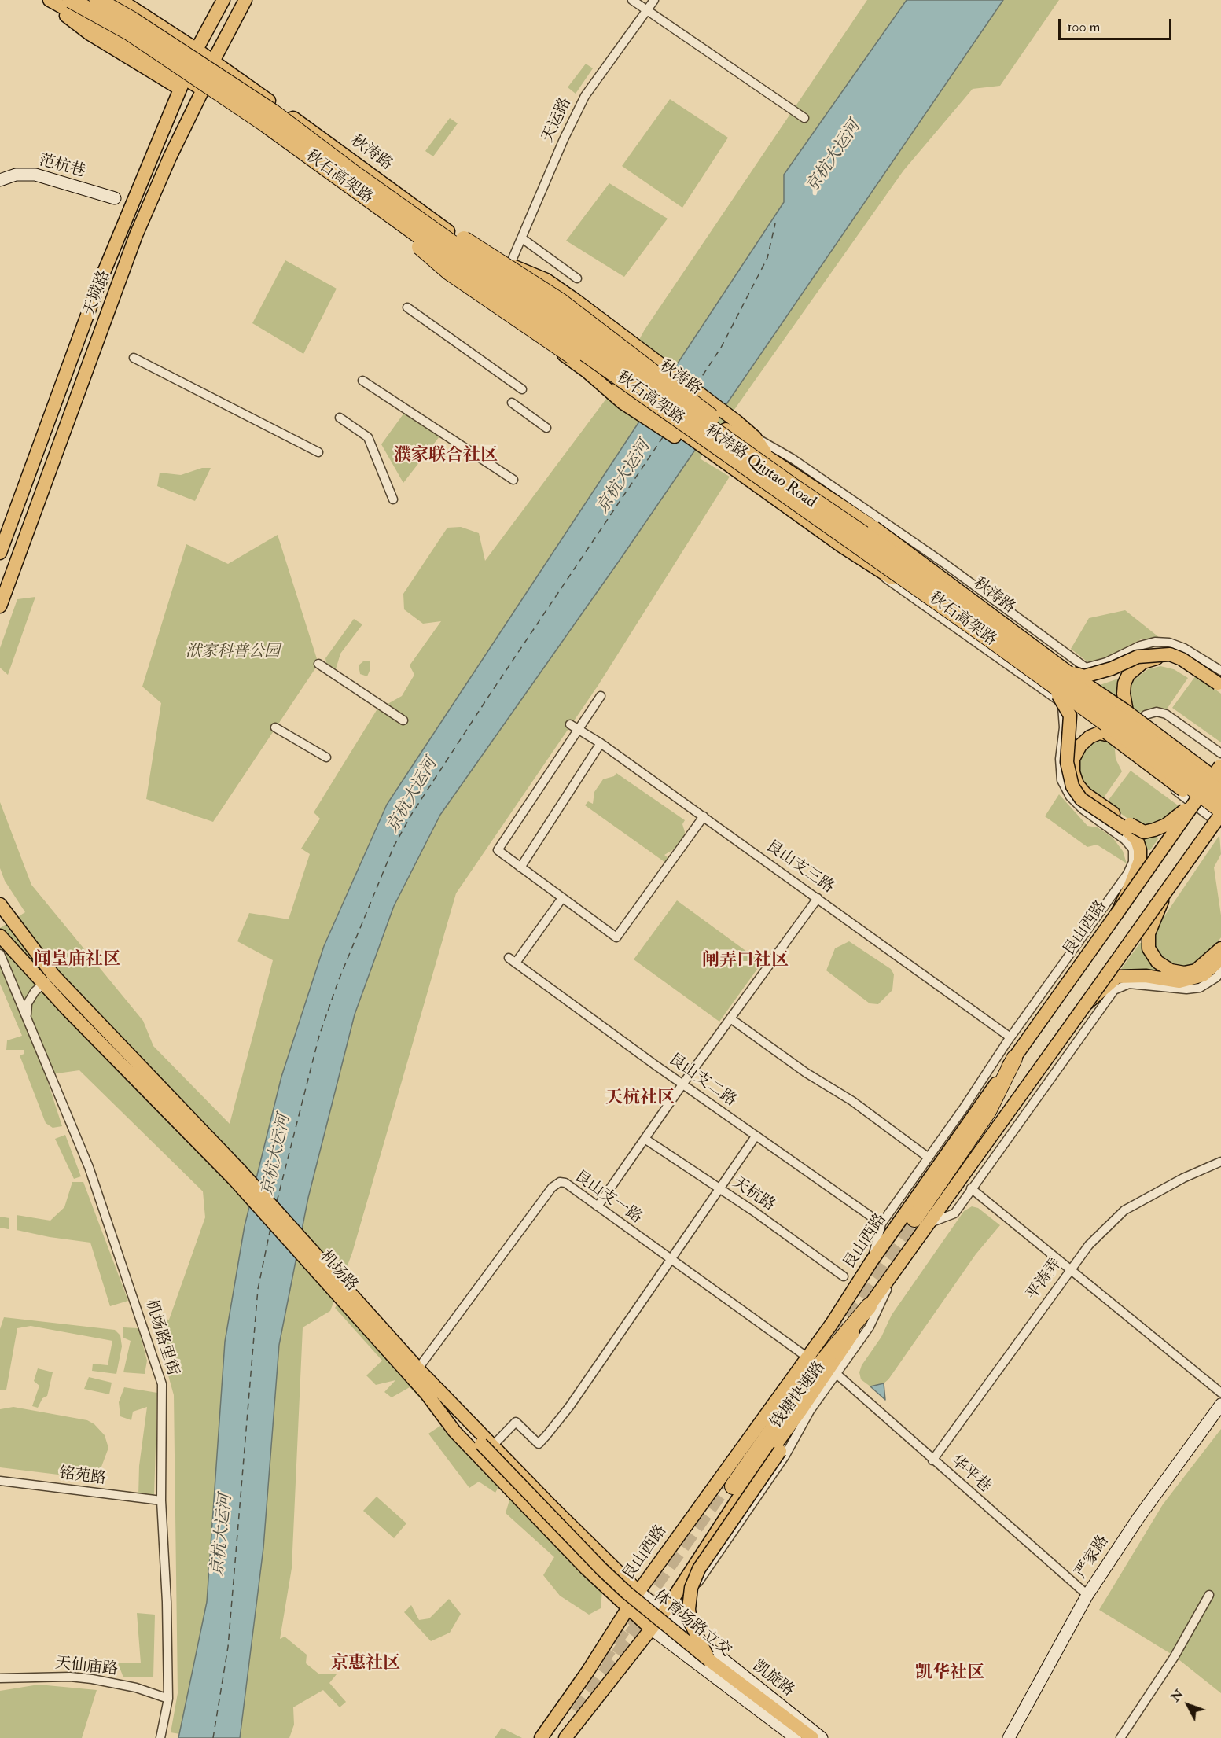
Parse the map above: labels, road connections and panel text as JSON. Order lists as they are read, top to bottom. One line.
{"streets":{"highway":["秋石高架路","钱塘快速路"],"main road":["秋涛路","天城路","秋涛路 Qiutao Road","艮山西路","机场路","体育场路立交"],"street":["天运路","范杭巷","艮山支三路","艮山支二路","天杭路","艮山支一路","平涛弄","机场路里街","华平巷","铭苑路","严家路","天仙庙路","凯旋路"]},"crossings":[["秋涛路","天城路"],["艮山西路","艮山支一路"],["艮山西路","机场路"],["艮山西路","凯旋路"],["艮山支一路","机场路"],["艮山支一路","体育场路立交"],["机场路","体育场路立交"],["平涛弄","华平巷"],["机场路里街","铭苑路"],["机场路里街","天仙庙路"],["华平巷","严家路"]],"districts":["濮家联合社区","闻皇庙社区","闸弄口社区","天杭社区","京惠社区","凯华社区"],"water":["京杭大运河"],"parks":["洑家科普公园"],"scale_bar":"100 m","north":"top left"}
